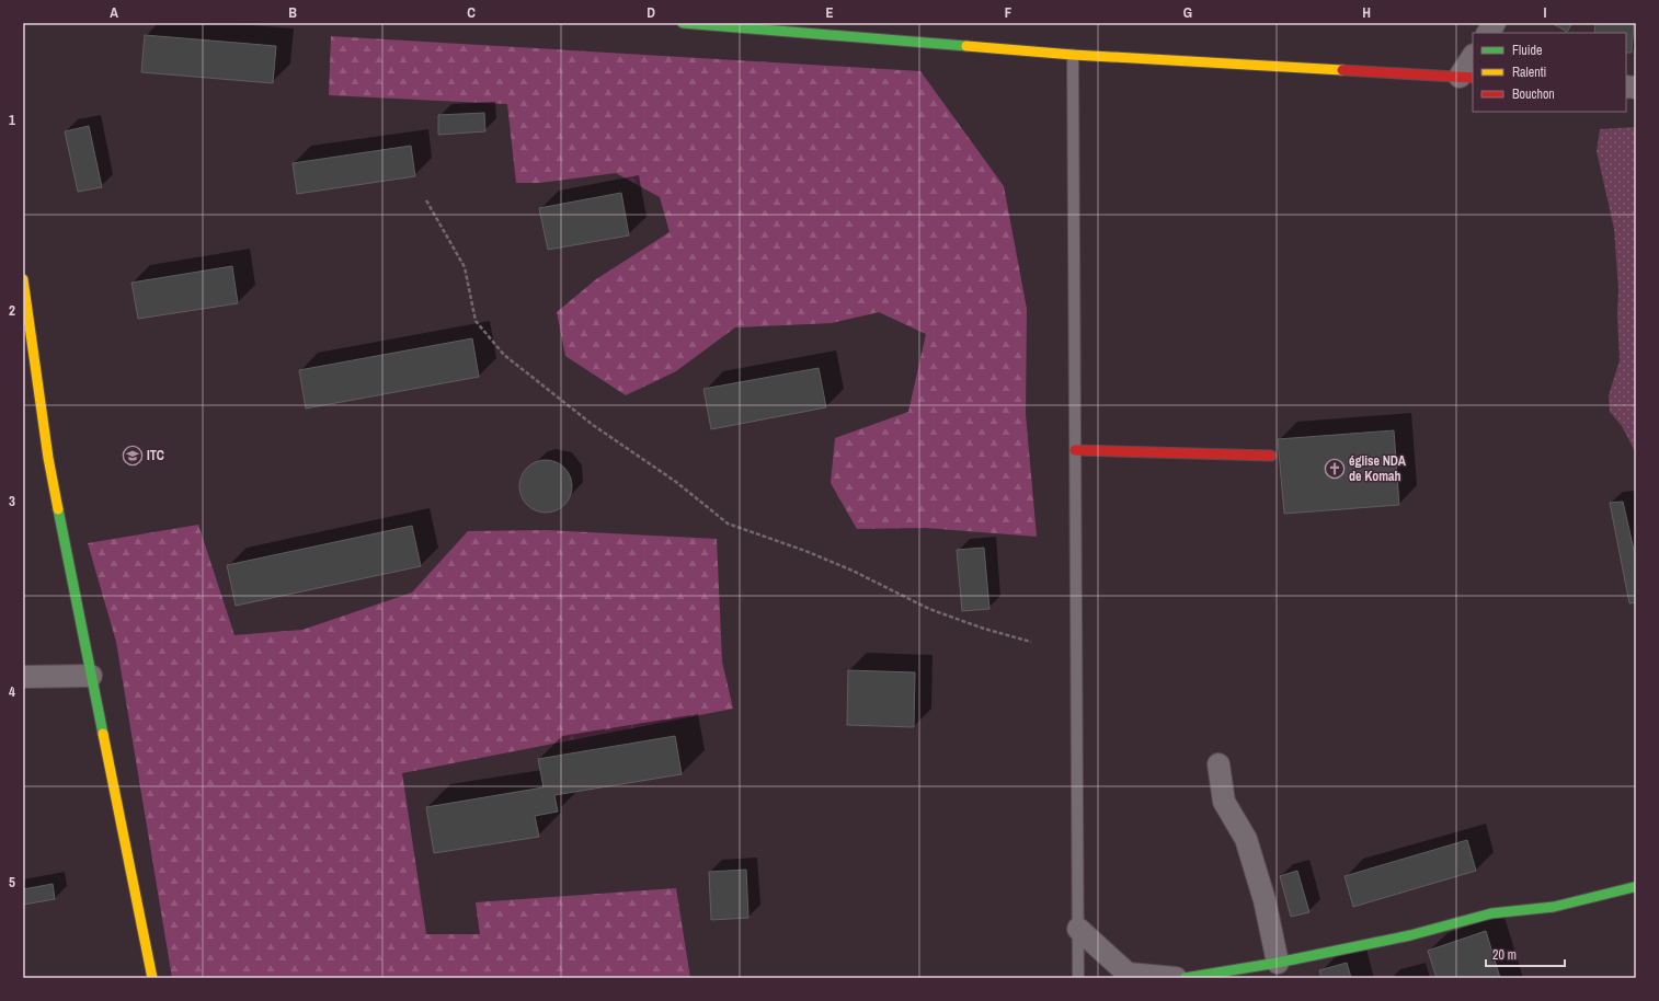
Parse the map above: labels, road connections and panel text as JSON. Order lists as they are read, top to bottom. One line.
{"places":{"school or university":["ITC"],"church":["église NDA de Komah"]},"legend":["Fluide","Ralenti","Bouchon"],"scale_bar":"20 m","grid":{"columns":["A","B","C","D","E","F","G","H","I"],"rows":["1","2","3","4","5"]}}
